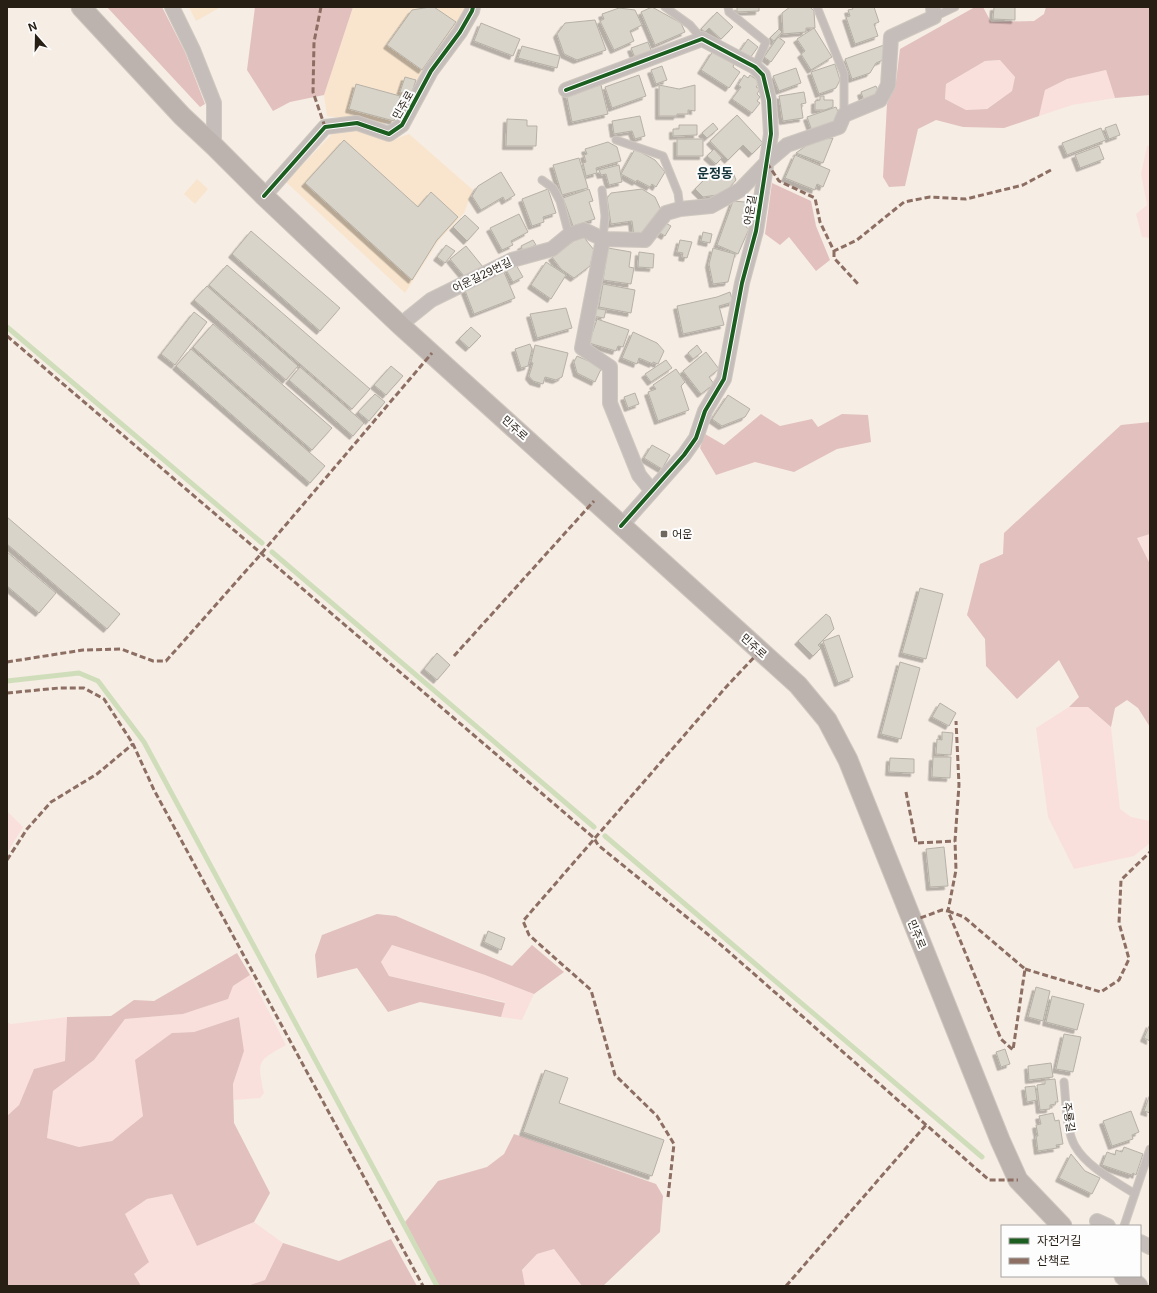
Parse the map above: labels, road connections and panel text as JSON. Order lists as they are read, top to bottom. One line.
{"streets":{"main road":["민주로"],"street":["어운길","어운길29번길"],"lane":["주룡길"]},"crossings":[["민주로","어운길"],["민주로","어운길29번길"],["어운길","어운길29번길"]],"districts":["운정동"],"places":{"transit":["어운"]},"legend":["자전거길","산책로"],"north":"top"}
